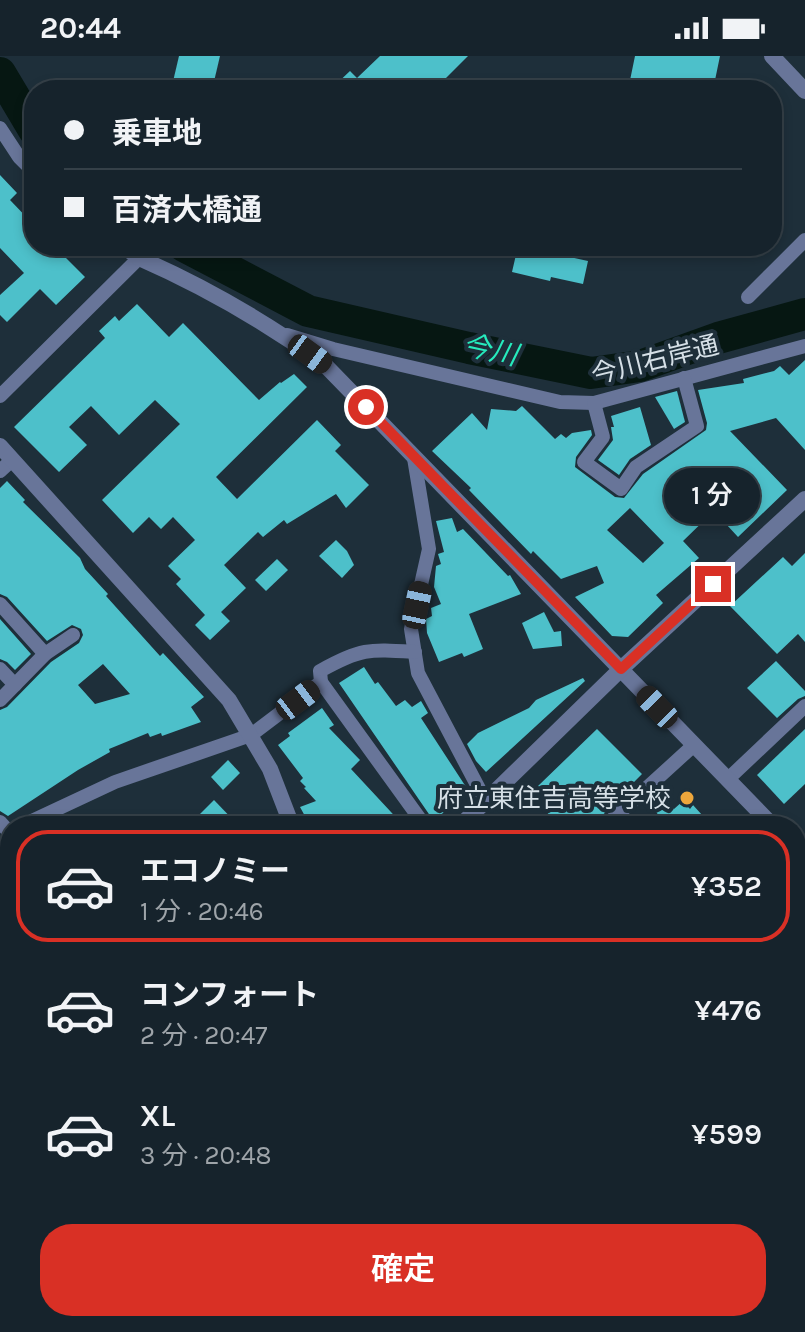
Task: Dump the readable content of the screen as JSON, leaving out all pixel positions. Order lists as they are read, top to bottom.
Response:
{
  "streets": {
    "street": ["今川右岸通"]
  },
  "water": ["今川"],
  "places": ["府立東住吉高等学校"],
  "page": {
    "status": "20:44",
    "banner": ["乗車地", "百済大橋通"],
    "bubble": "1 分",
    "list": [
      {
        "name": "エコノミー",
        "note": "1 分 · 20:46",
        "value": "¥352"
      },
      {
        "name": "コンフォート",
        "note": "2 分 · 20:47",
        "value": "¥476"
      },
      {
        "name": "XL",
        "note": "3 分 · 20:48",
        "value": "¥599"
      }
    ],
    "buttons": "確定"
  }
}
